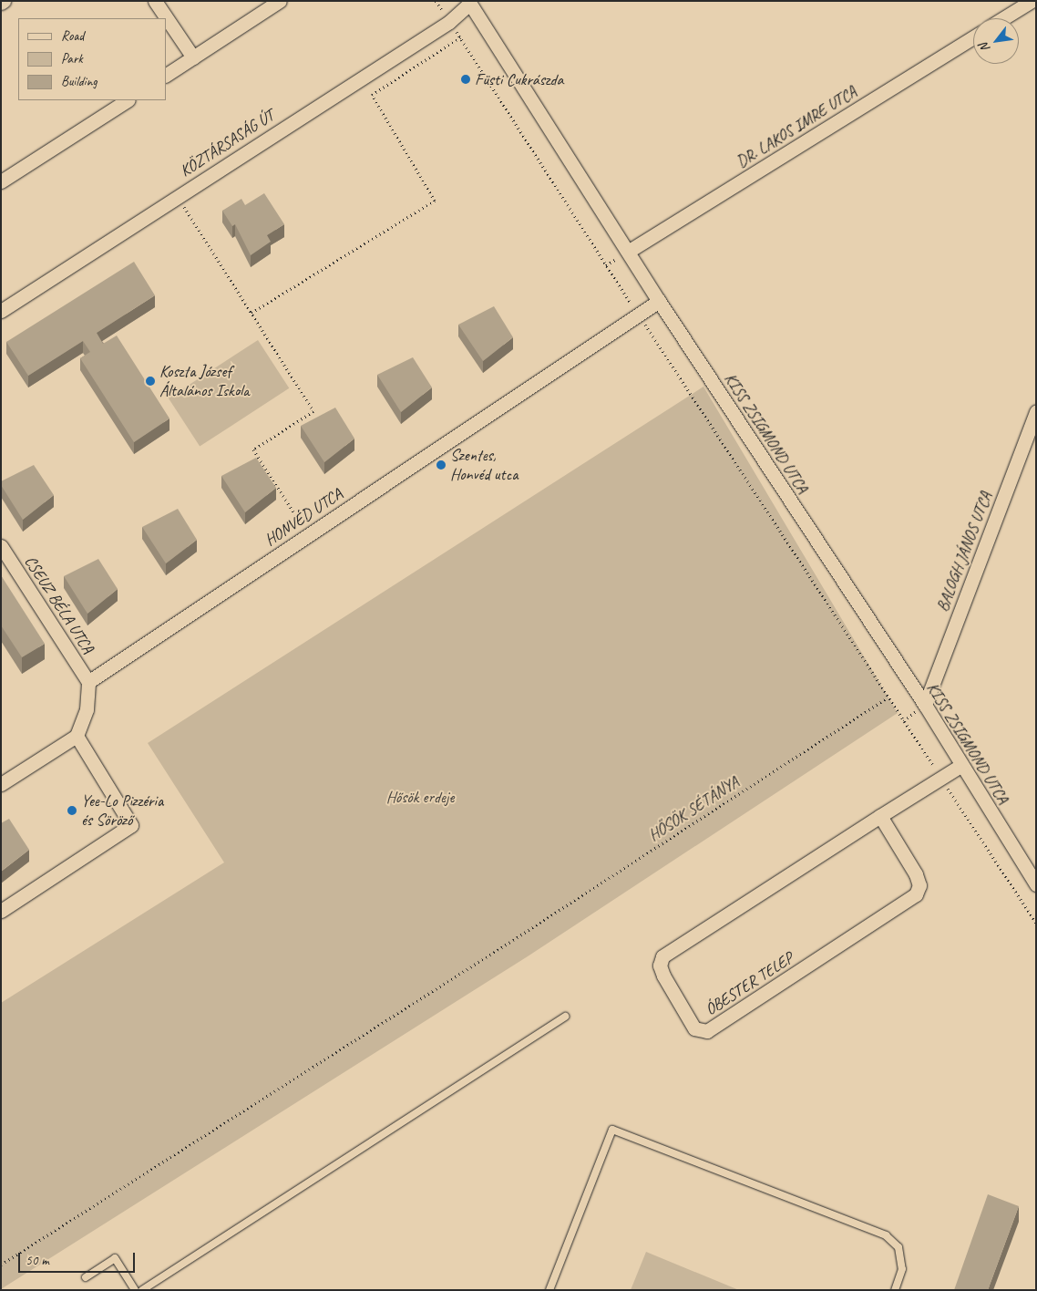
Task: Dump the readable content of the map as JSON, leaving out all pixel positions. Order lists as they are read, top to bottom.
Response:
{
  "streets": {
    "street": [
      "DR. LAKOS IMRE UTCA",
      "KÖZTÁRSASÁG ÚT",
      "KISS ZSIGMOND UTCA",
      "HONVÉD UTCA",
      "BALOGH JÁNOS UTCA",
      "CSEUZ BÉLA UTCA",
      "ÓBESTER TELEP"
    ],
    "path": ["HŐSÖK SÉTÁNYA"]
  },
  "crossings": [
    ["DR. LAKOS IMRE UTCA", "KISS ZSIGMOND UTCA"],
    ["KÖZTÁRSASÁG ÚT", "KISS ZSIGMOND UTCA"],
    ["KISS ZSIGMOND UTCA", "HONVÉD UTCA"],
    ["KISS ZSIGMOND UTCA", "BALOGH JÁNOS UTCA"],
    ["KISS ZSIGMOND UTCA", "ÓBESTER TELEP"],
    ["HONVÉD UTCA", "CSEUZ BÉLA UTCA"]
  ],
  "parks": ["Hősök erdeje"],
  "places": [
    "Füsti Cukrászda",
    "Koszta József Általános Iskola",
    "Szentes, Honvéd utca",
    "Yee-Lo Pizzéria és Söröző"
  ],
  "legend": ["Road", "Park", "Building"],
  "scale_bar": "50 m",
  "north": "bottom left"
}
